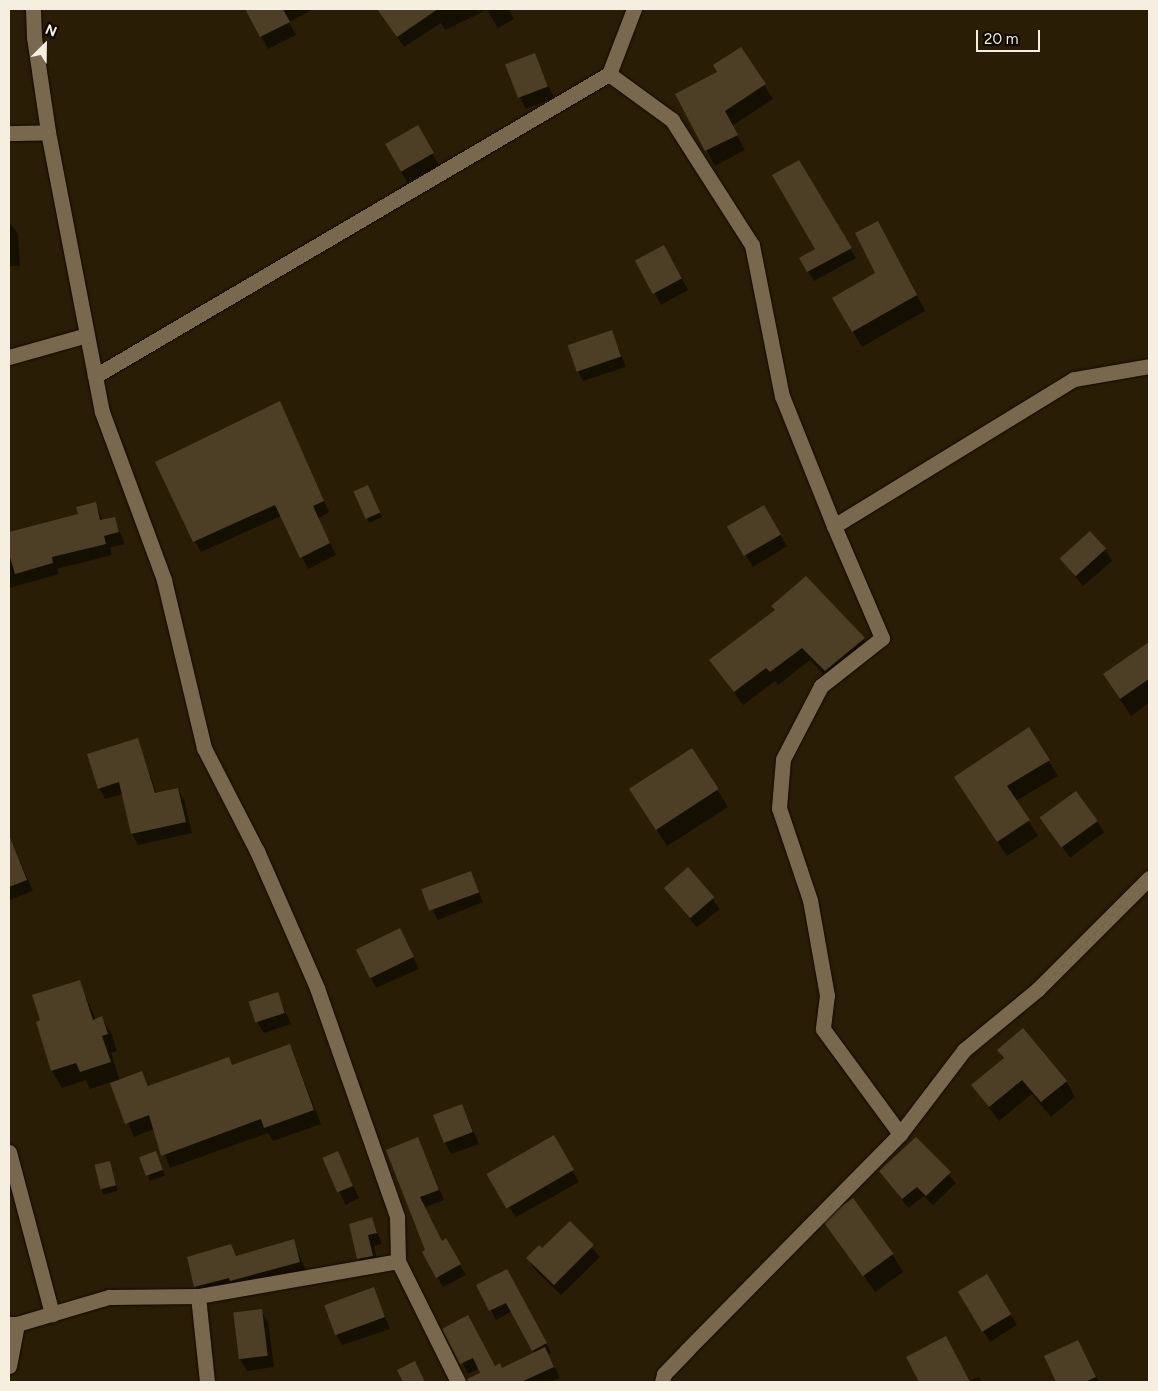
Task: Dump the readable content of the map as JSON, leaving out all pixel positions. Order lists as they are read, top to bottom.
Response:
{
  "scale_bar": "20 m",
  "north": "top right"
}
